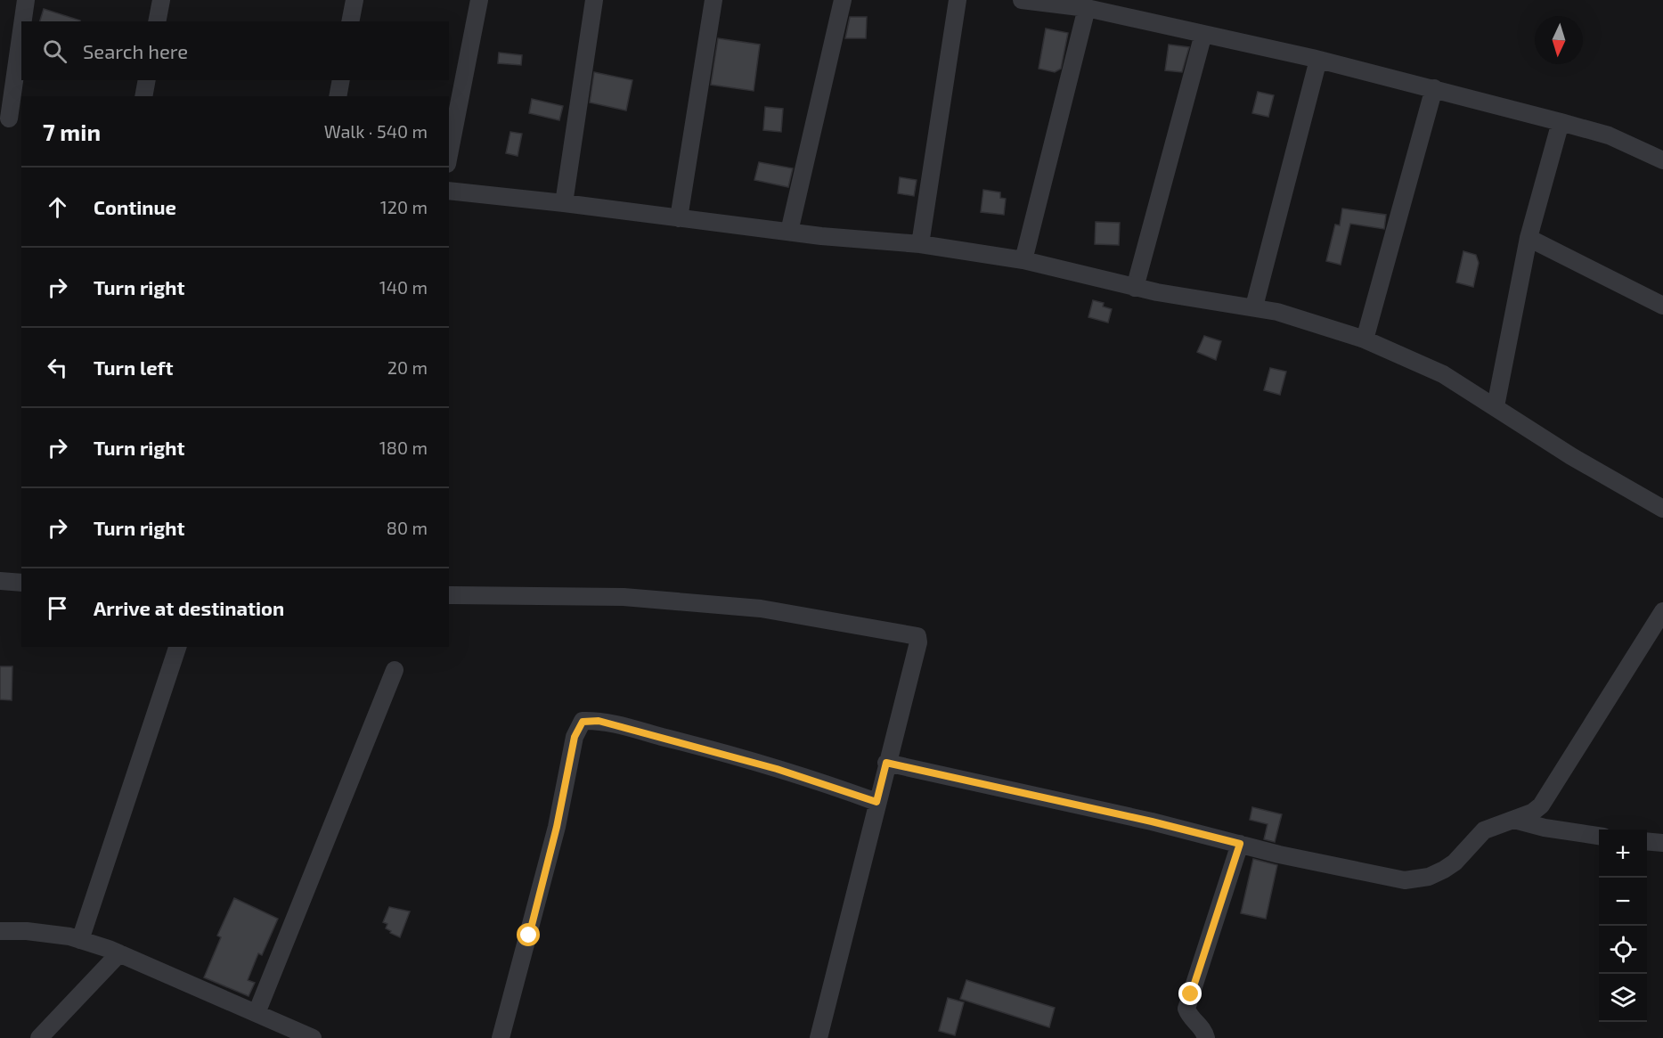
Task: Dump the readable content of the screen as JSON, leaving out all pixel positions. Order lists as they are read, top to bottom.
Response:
{
  "north": "bottom",
  "page": {
    "search": "Search here",
    "heading": ["7 min", "Walk · 540 m"],
    "list": [
      ["Continue", "120 m"],
      ["Turn right", "140 m"],
      ["Turn left", "20 m"],
      ["Turn right", "180 m"],
      ["Turn right", "80 m"],
      "Arrive at destination"
    ],
    "map_buttons": ["+", "−"]
  }
}
